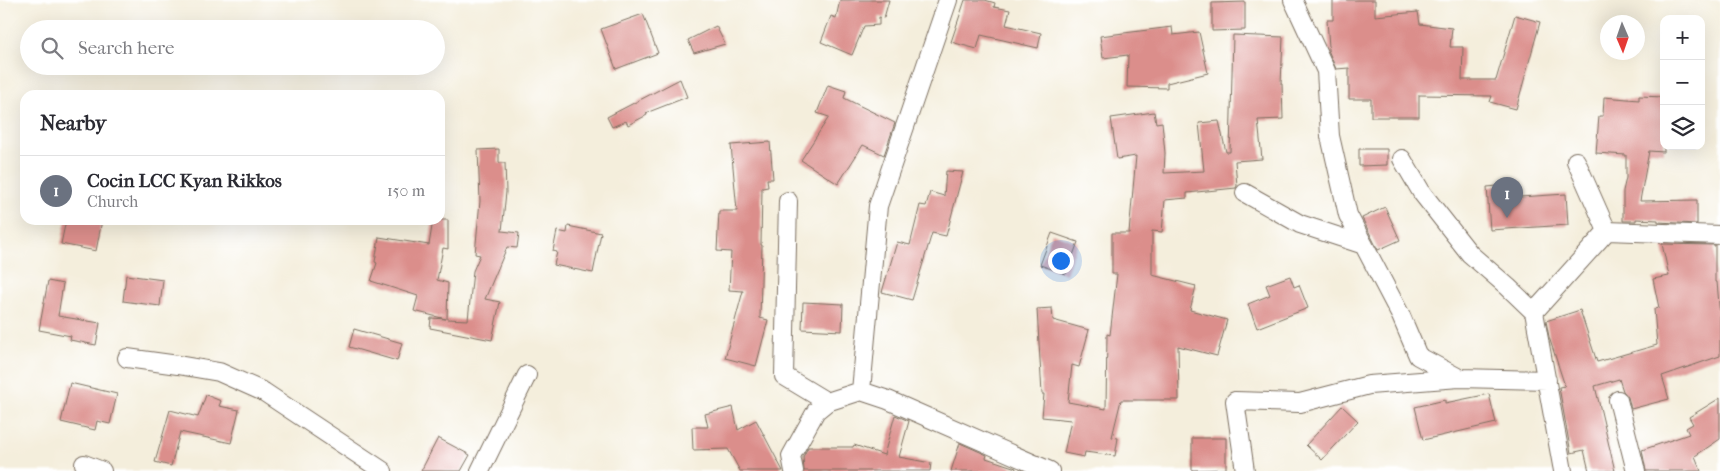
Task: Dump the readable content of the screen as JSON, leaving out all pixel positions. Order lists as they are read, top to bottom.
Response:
{
  "north": "bottom",
  "page": {
    "map_buttons": ["+", "−"],
    "search": "Search here",
    "heading": "Nearby",
    "list": [
      {
        "mark": "1",
        "name": "Cocin LCC Kyan Rikkos",
        "note": "Church",
        "value": "150 m"
      }
    ],
    "pins": "1"
  }
}
